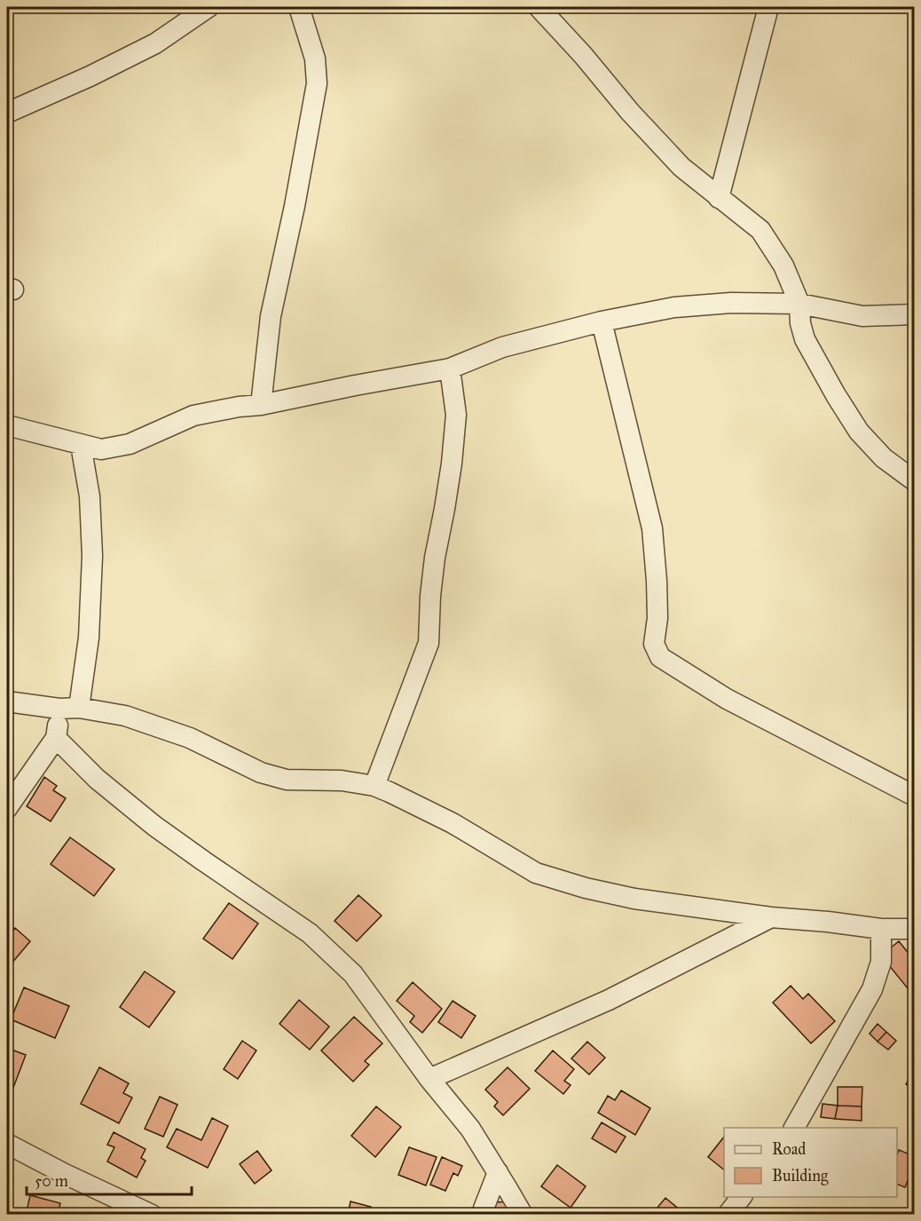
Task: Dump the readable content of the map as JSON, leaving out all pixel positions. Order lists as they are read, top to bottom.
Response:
{
  "legend": ["Road", "Building"],
  "scale_bar": "50 m"
}
